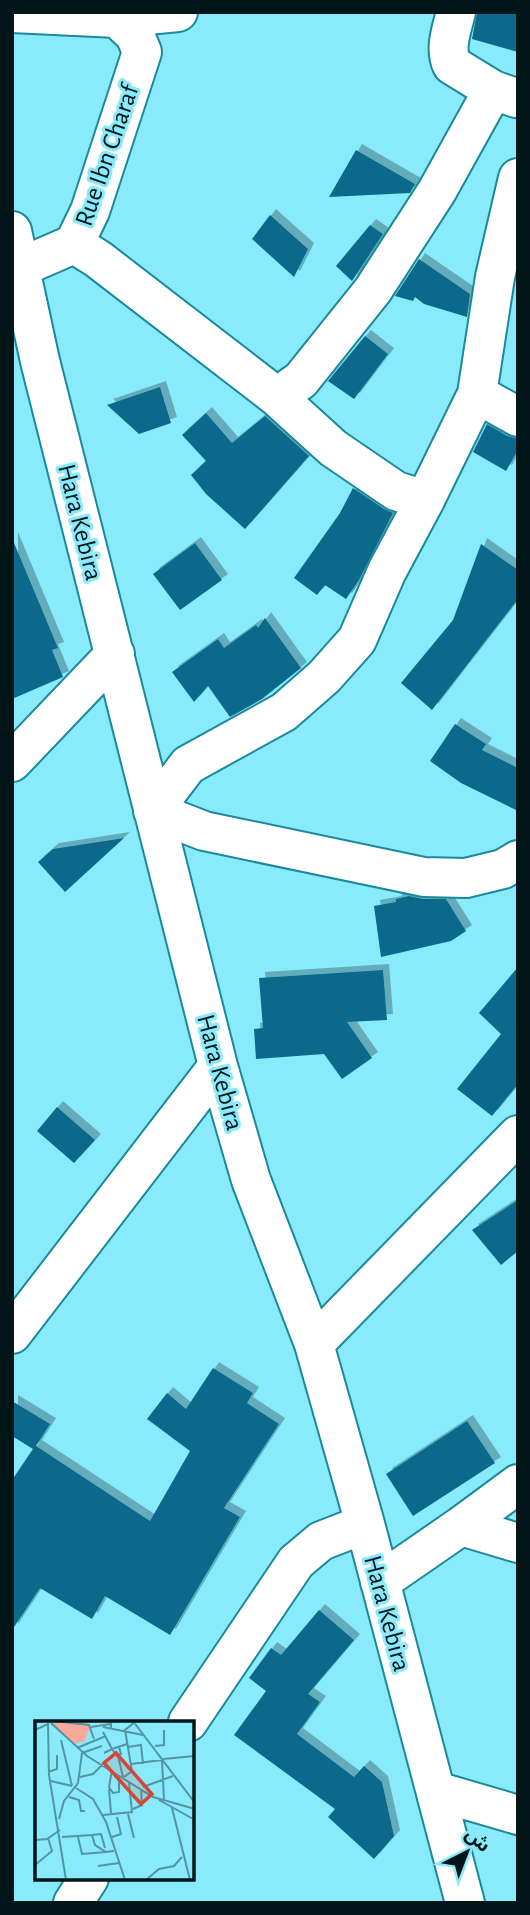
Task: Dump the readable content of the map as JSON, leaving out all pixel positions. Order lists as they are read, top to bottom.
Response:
{
  "streets": {
    "street": ["Rue Ibn Charaf", "Hara Kebira"]
  },
  "crossings": [
    ["Rue Ibn Charaf", "Hara Kebira"]
  ],
  "north": "top right"
}
